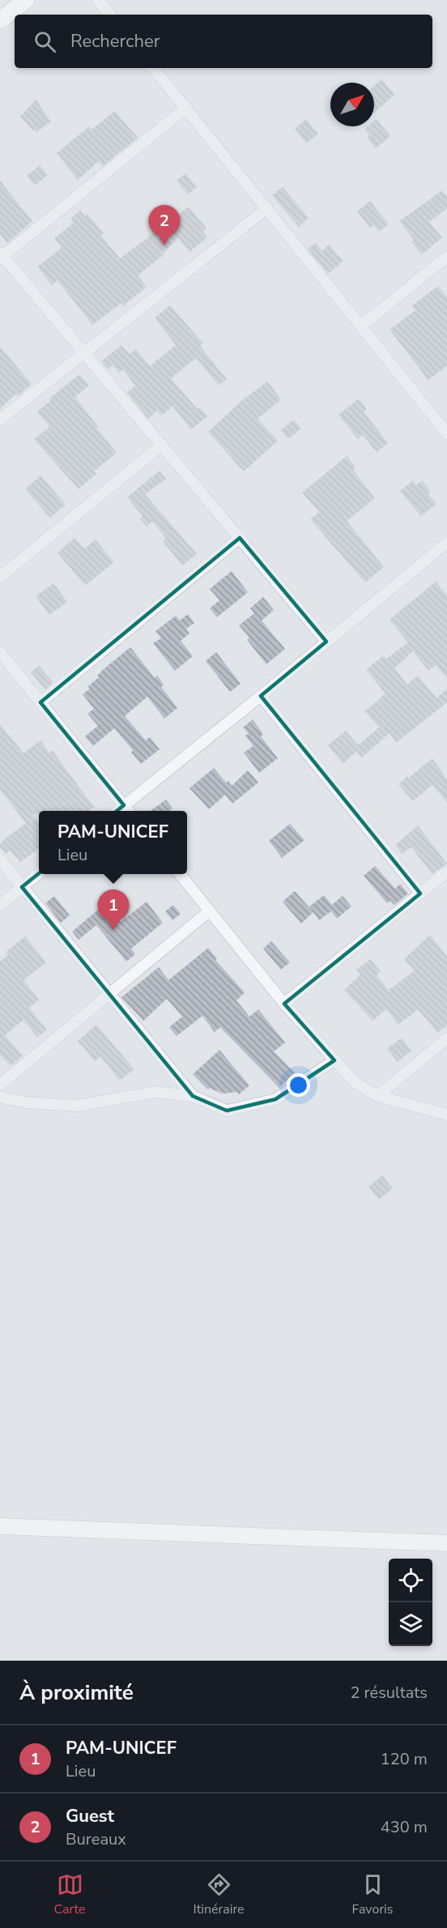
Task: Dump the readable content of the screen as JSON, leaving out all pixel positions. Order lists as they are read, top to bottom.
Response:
{
  "north": "top right",
  "page": {
    "search": "Rechercher",
    "pins": ["2", "1"],
    "popup": ["PAM-UNICEF", "Lieu"],
    "heading": ["À proximité", "2 résultats"],
    "list": [
      {
        "mark": "1",
        "name": "PAM-UNICEF",
        "note": "Lieu",
        "value": "120 m"
      },
      {
        "mark": "2",
        "name": "Guest",
        "note": "Bureaux",
        "value": "430 m"
      }
    ],
    "nav": ["Carte", "Itinéraire", "Favoris"]
  }
}
